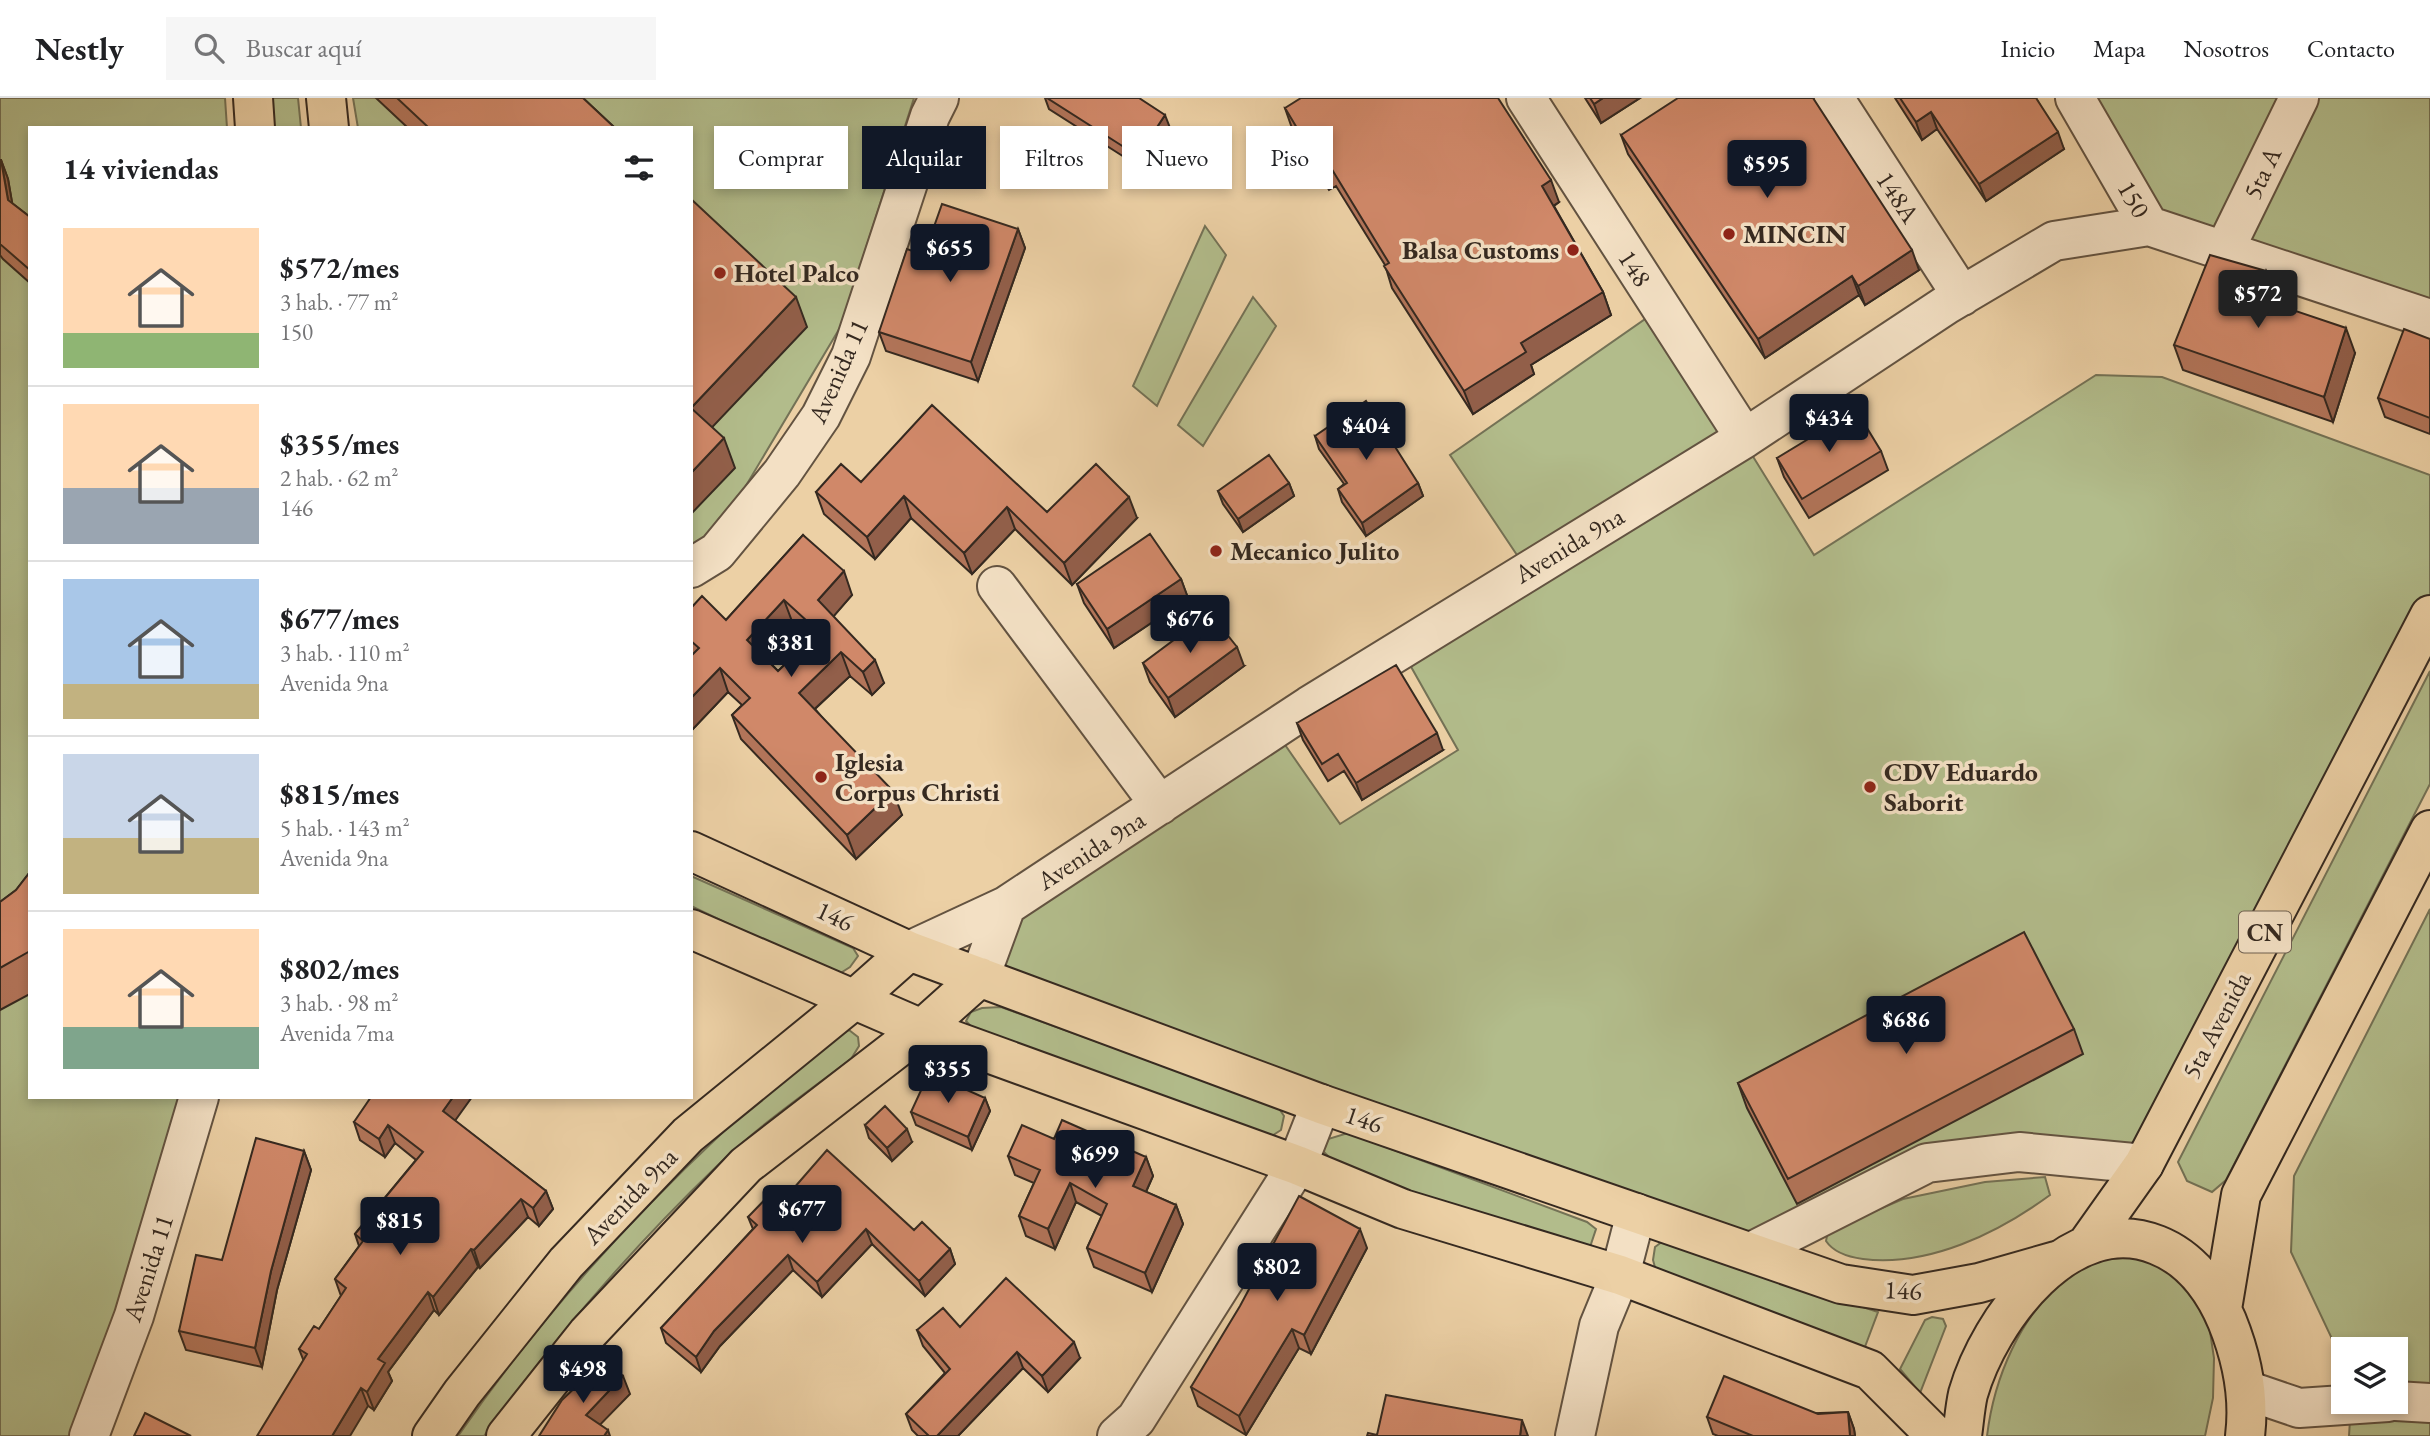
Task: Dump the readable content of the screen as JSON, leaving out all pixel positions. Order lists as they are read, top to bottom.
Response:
{
  "streets": {
    "main road": [
      "Avenida 9na",
      "146",
      "CN",
      "5ta Avenida"
    ],
    "street": [
      "5ta A",
      "148A",
      "150",
      "148",
      "Avenida 11"
    ]
  },
  "crossings": [
    ["5ta A", "150"],
    ["148A", "Avenida 9na"],
    ["150", "Avenida 9na"],
    ["148", "Avenida 9na"],
    ["Avenida 9na", "146"],
    ["146", "CN"],
    ["146", "5ta Avenida"],
    ["CN", "5ta Avenida"]
  ],
  "places": [
    "MINCIN",
    "Balsa Customs",
    "Hotel Palco",
    "Mecanico Julito",
    "Iglesia Corpus Christi",
    "CDV Eduardo Saborit"
  ],
  "page": {
    "header": "Nestly",
    "search": "Buscar aquí",
    "nav": [
      "Inicio",
      "Mapa",
      "Nosotros",
      "Contacto"
    ],
    "chip": [
      "Comprar",
      "Alquilar",
      "Filtros",
      "Nuevo",
      "Piso"
    ],
    "heading": "14 viviendas",
    "price": [
      "$595",
      "$655",
      "$572",
      "$434",
      "$404",
      "$676",
      "$381",
      "$686",
      "$355",
      "$699",
      "$677",
      "$815",
      "$802",
      "$498"
    ],
    "list": [
      {
        "name": "$572/mes",
        "note": "3 hab. · 77 m² · 150"
      },
      {
        "name": "$355/mes",
        "note": "2 hab. · 62 m² · 146"
      },
      {
        "name": "$677/mes",
        "note": "3 hab. · 110 m² · Avenida 9na"
      },
      {
        "name": "$815/mes",
        "note": "5 hab. · 143 m² · Avenida 9na"
      },
      {
        "name": "$802/mes",
        "note": "3 hab. · 98 m² · Avenida 7ma"
      }
    ]
  }
}
